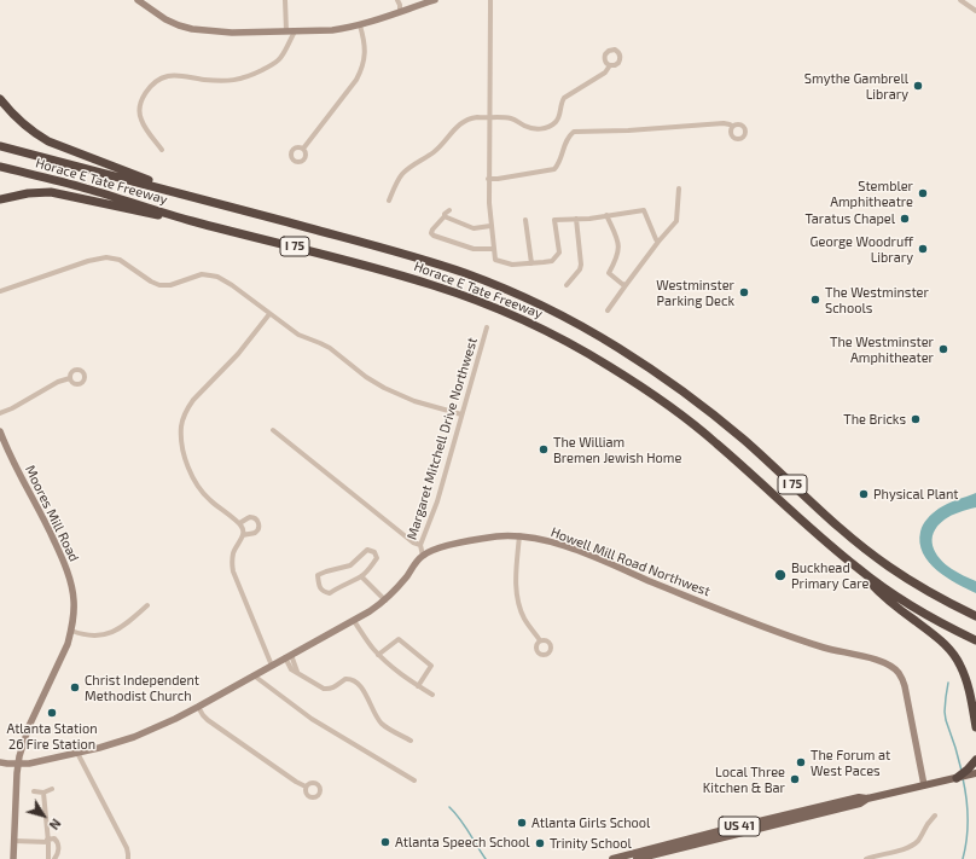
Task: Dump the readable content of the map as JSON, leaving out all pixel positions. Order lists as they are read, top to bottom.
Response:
{
  "streets": {
    "highway": ["Horace E Tate Freeway", "I 75"],
    "main road": ["Moores Mill Road", "Howell Mill Road Northwest", "US 41"],
    "street": ["Margaret Mitchell Drive Northwest"]
  },
  "crossings": [
    ["Margaret Mitchell Drive Northwest", "Howell Mill Road Northwest"],
    ["Moores Mill Road", "Howell Mill Road Northwest"],
    ["Howell Mill Road Northwest", "US 41"]
  ],
  "places": [
    "Smythe Gambrell Library",
    "Stembler Amphitheatre",
    "Taratus Chapel",
    "George Woodruff Library",
    "Westminster Parking Deck",
    "The Westminster Schools",
    "The Westminster Amphitheater",
    "The Bricks",
    "The William Bremen Jewish Home",
    "Physical Plant",
    "Buckhead Primary Care",
    "Christ Independent Methodist Church",
    "Atlanta Station 26 Fire Station",
    "The Forum at West Paces",
    "Local Three Kitchen & Bar",
    "Atlanta Girls School",
    "Atlanta Speech School",
    "Trinity School"
  ],
  "north": "bottom right"
}
